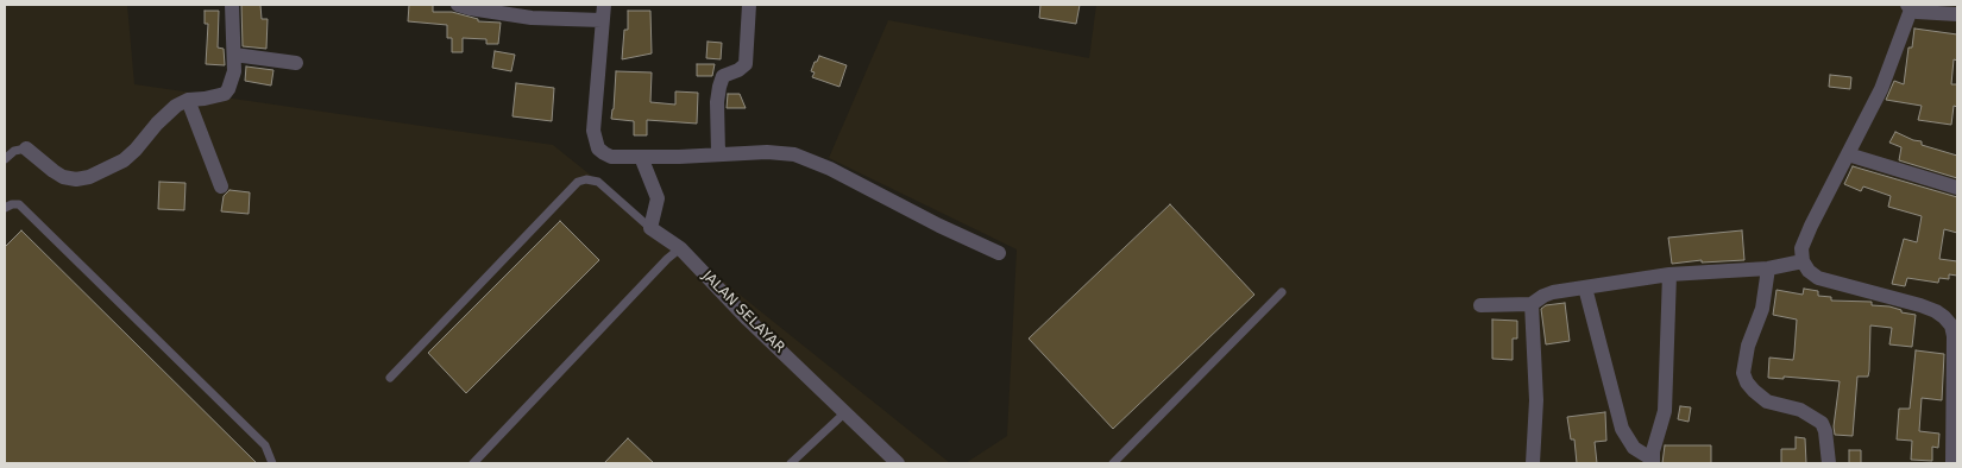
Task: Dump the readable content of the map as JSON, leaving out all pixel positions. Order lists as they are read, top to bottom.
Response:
{
  "streets": {
    "street": ["JALAN SELAYAR"]
  }
}
